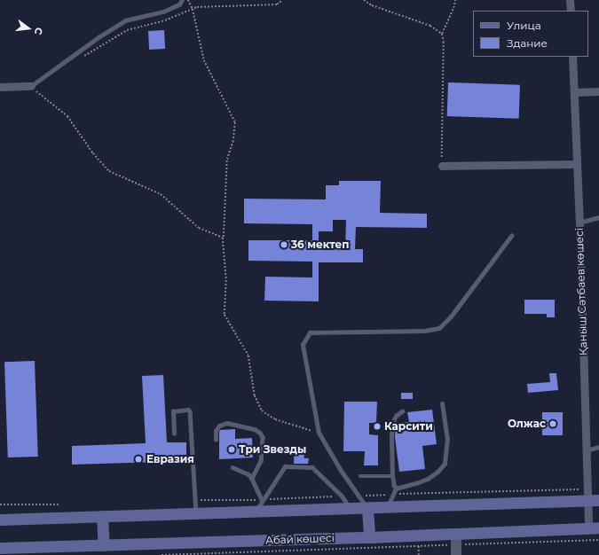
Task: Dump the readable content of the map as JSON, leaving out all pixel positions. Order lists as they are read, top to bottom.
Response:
{
  "streets": {
    "main road": ["Абай көшесі"],
    "street": ["Қаныш Сәтбаев көшесі"]
  },
  "crossings": [
    ["Қаныш Сәтбаев көшесі", "Абай көшесі"]
  ],
  "places": [
    "36 мектеп",
    "Олжас",
    "Карсити",
    "Три Звезды",
    "Евразия"
  ],
  "legend": ["Улица", "Здание"],
  "north": "right"
}
